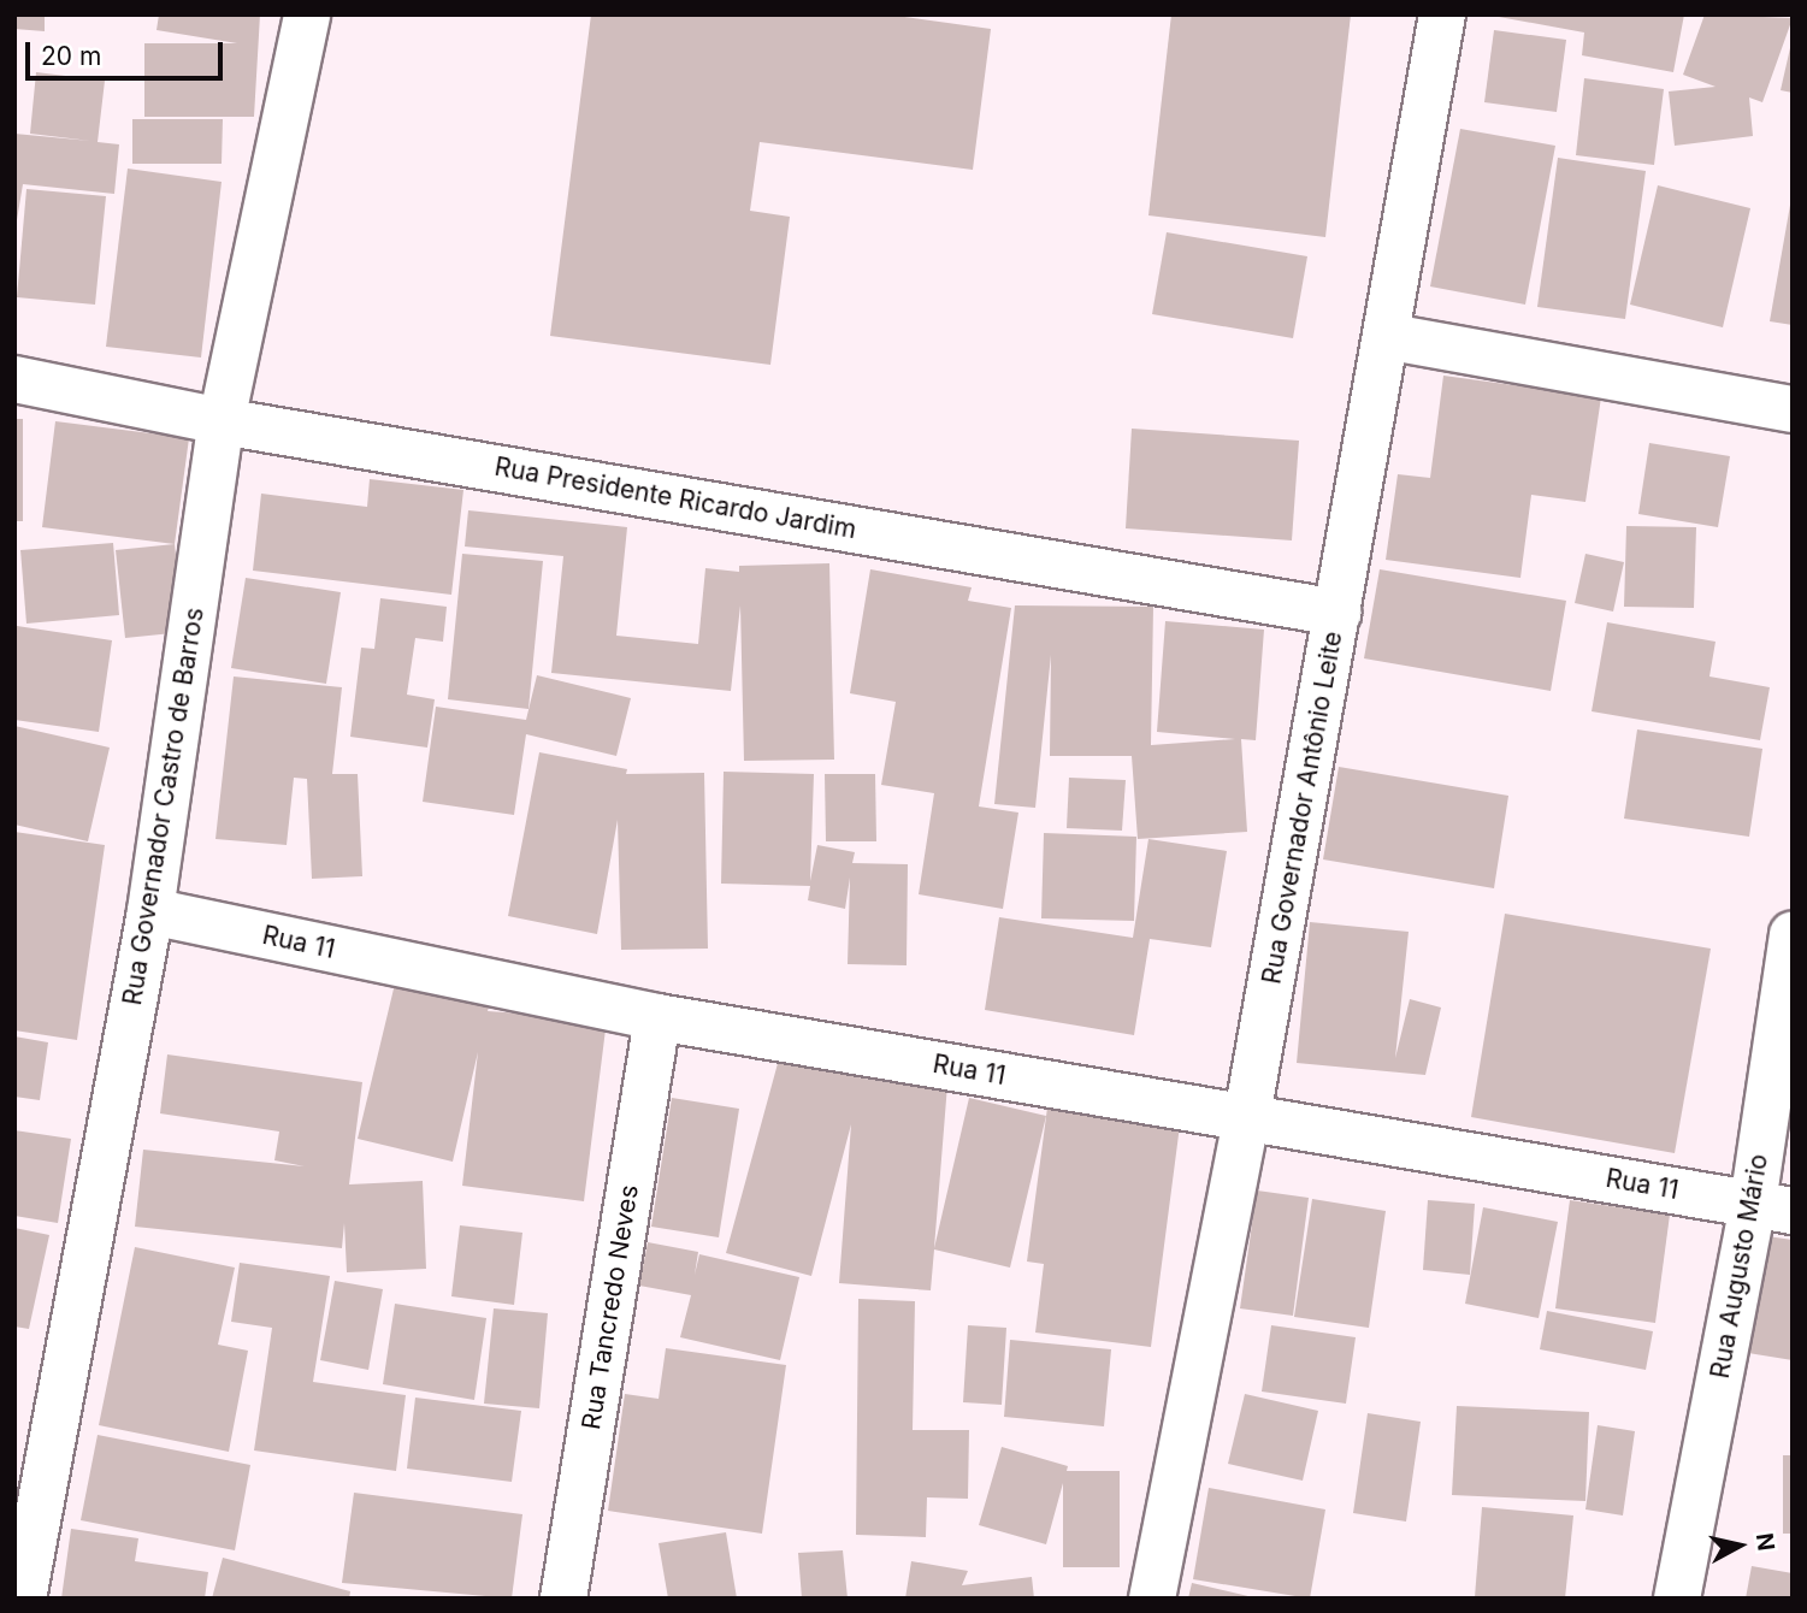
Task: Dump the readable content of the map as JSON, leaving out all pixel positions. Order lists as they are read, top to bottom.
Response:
{
  "streets": {
    "street": [
      "Rua Presidente Ricardo Jardim",
      "Rua Governador Castro de Barros",
      "Rua Governador Antônio Leite",
      "Rua 11",
      "Rua Augusto Mário",
      "Rua Tancredo Neves"
    ]
  },
  "crossings": [
    ["Rua Presidente Ricardo Jardim", "Rua Governador Castro de Barros"],
    ["Rua Presidente Ricardo Jardim", "Rua Governador Antônio Leite"],
    ["Rua Governador Castro de Barros", "Rua 11"],
    ["Rua Governador Antônio Leite", "Rua 11"],
    ["Rua 11", "Rua Augusto Mário"],
    ["Rua 11", "Rua Tancredo Neves"]
  ],
  "scale_bar": "20 m",
  "north": "right"
}
